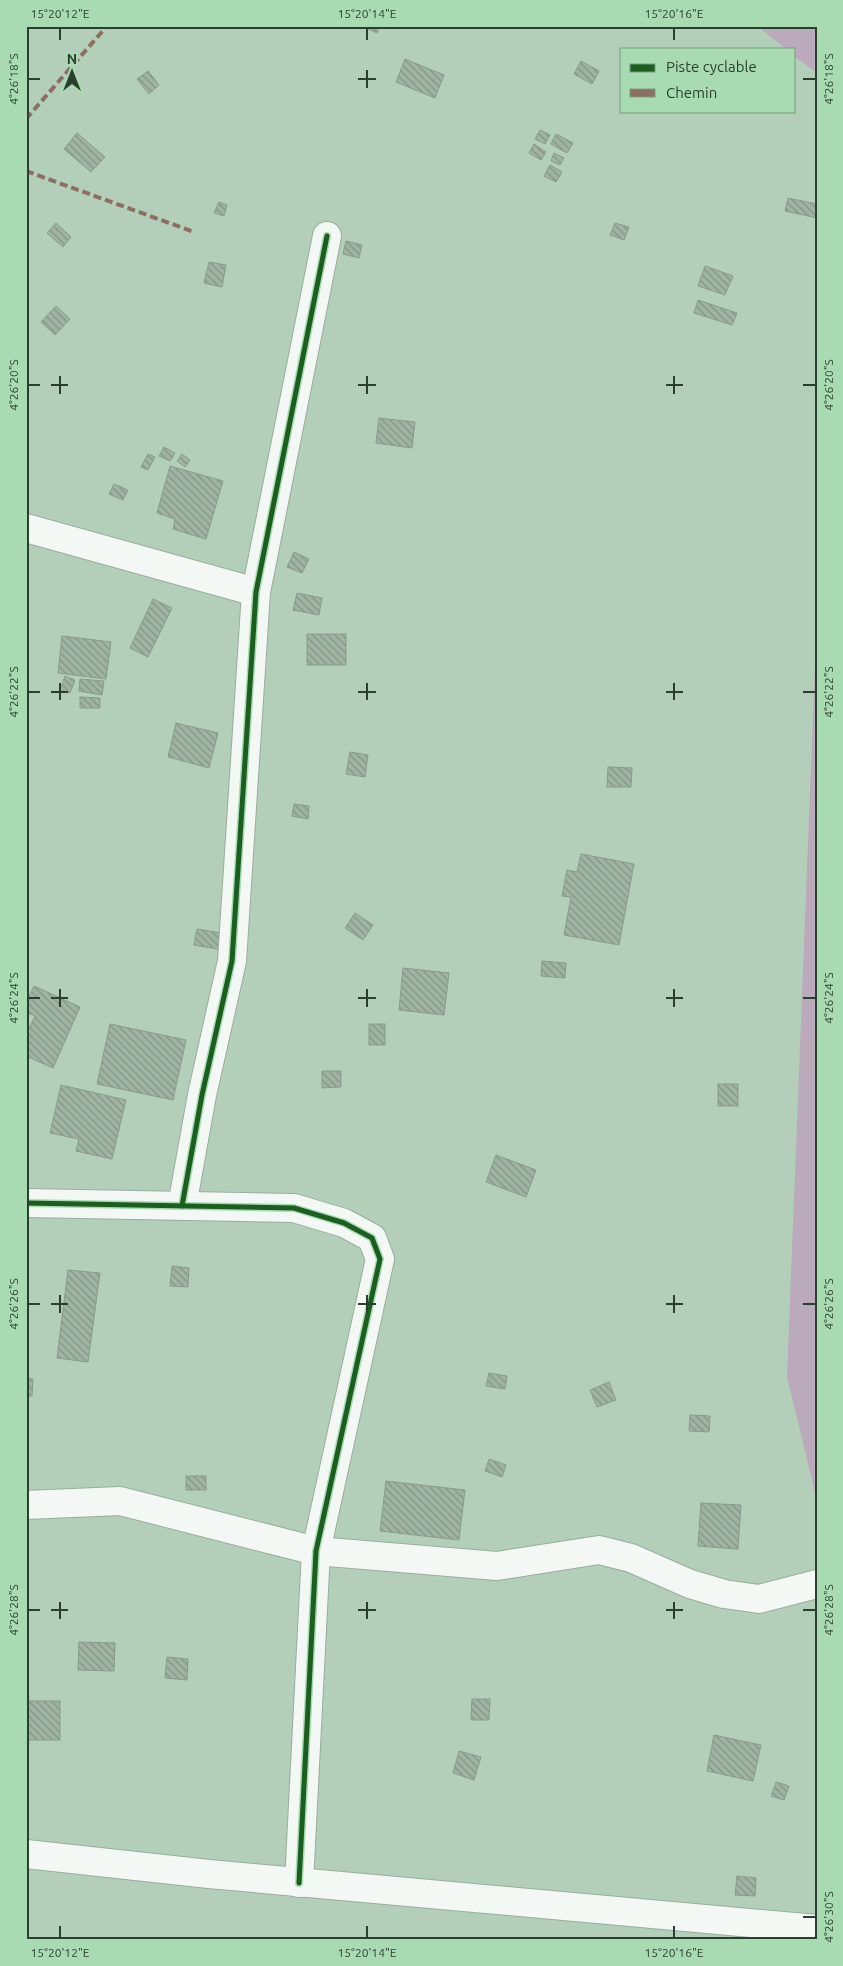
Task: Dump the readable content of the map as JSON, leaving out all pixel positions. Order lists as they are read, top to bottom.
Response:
{
  "legend": ["Piste cyclable", "Chemin"],
  "north": "top",
  "coordinates": [
    "15°20'12\"E",
    "15°20'14\"E",
    "15°20'16\"E",
    "4°26'18\"S",
    "4°26'20\"S",
    "4°26'22\"S",
    "4°26'24\"S",
    "4°26'26\"S",
    "4°26'28\"S",
    "4°26'30\"S"
  ]
}
